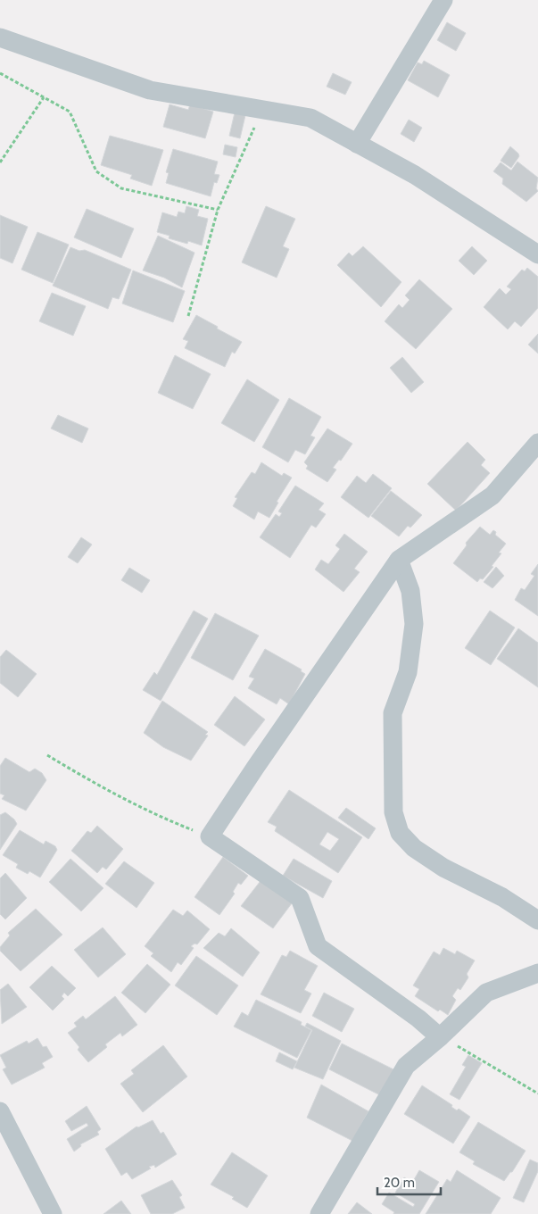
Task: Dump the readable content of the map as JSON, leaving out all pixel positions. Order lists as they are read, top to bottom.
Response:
{
  "scale_bar": "20 m"
}
